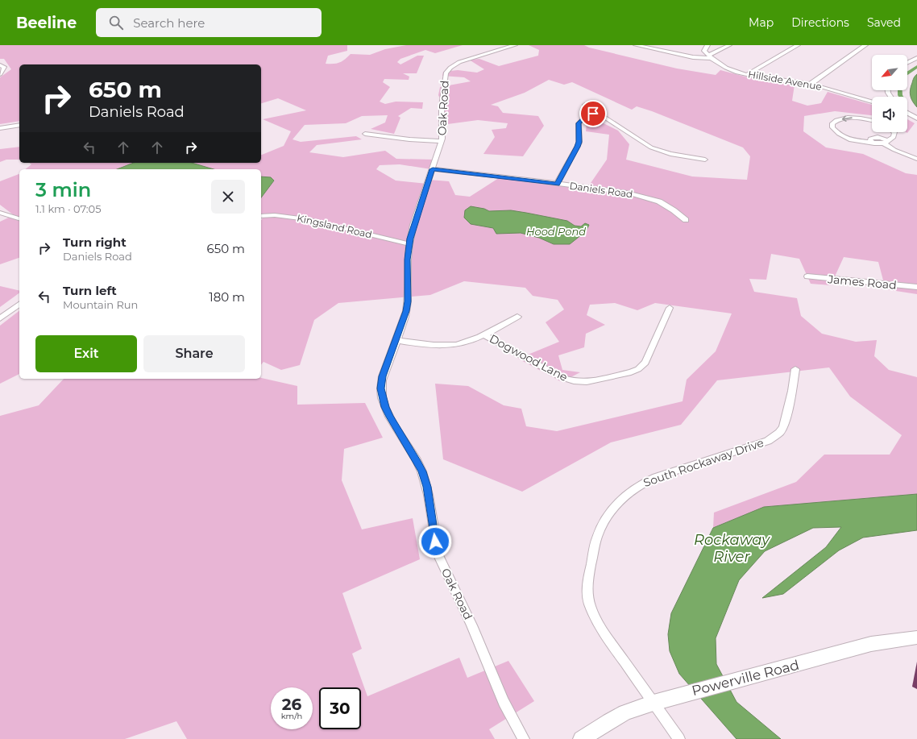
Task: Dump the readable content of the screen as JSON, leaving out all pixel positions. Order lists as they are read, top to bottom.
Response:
{
  "streets": {
    "main road": ["Powerville Road"],
    "street": [
      "Hillside Avenue",
      "Oak Road",
      "Daniels Road",
      "Kingsland Road",
      "James Road",
      "Dogwood Lane",
      "South Rockaway Drive"
    ]
  },
  "crossings": [
    ["Oak Road", "Daniels Road"],
    ["Oak Road", "Kingsland Road"],
    ["South Rockaway Drive", "Powerville Road"]
  ],
  "water": ["Hood Pond", "Rockaway River"],
  "north": "bottom left",
  "page": {
    "header": "Beeline",
    "search": "Search here",
    "nav": ["Map", "Directions", "Saved"],
    "turn": ["650 m", "Daniels Road"],
    "heading": ["3 min", "1.1 km · 07:05"],
    "list": [
      {
        "name": "Turn right",
        "note": "Daniels Road",
        "value": "650 m"
      },
      {
        "name": "Turn left",
        "note": "Mountain Run",
        "value": "180 m"
      }
    ],
    "buttons": ["Exit", "Share"],
    "speed": "26 km/h",
    "limit": "30"
  }
}
